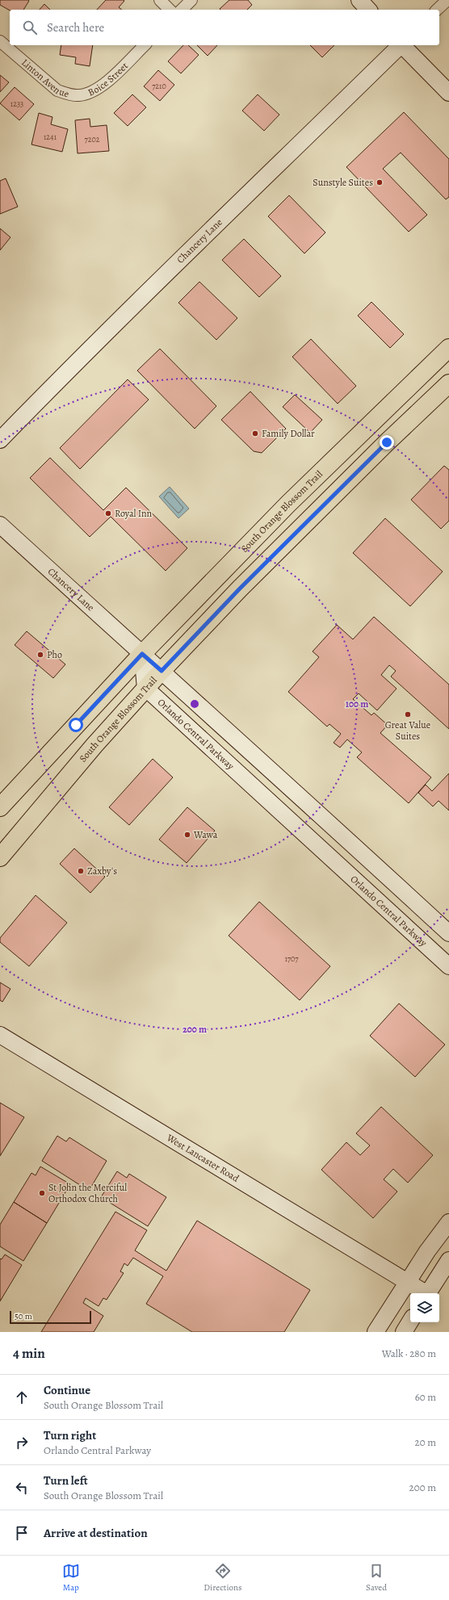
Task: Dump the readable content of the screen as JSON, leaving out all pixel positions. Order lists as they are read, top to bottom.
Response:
{
  "streets": {
    "main road": ["South Orange Blossom Trail"],
    "street": [
      "Linton Avenue",
      "Boice Street",
      "Chancery Lane",
      "Orlando Central Parkway",
      "West Lancaster Road"
    ]
  },
  "crossings": [
    ["Linton Avenue", "Boice Street"],
    ["Chancery Lane", "South Orange Blossom Trail"],
    ["South Orange Blossom Trail", "Orlando Central Parkway"]
  ],
  "places": [
    "Sunstyle Suites",
    "Family Dollar",
    "Royal Inn",
    "Pho",
    "Great Value Suites",
    "Wawa",
    "Zaxby's",
    "St John the Merciful Orthodox Church"
  ],
  "house_numbers": [
    "7210",
    "1233",
    "1241",
    "7202",
    "1707"
  ],
  "scale_bar": "50 m",
  "page": {
    "search": "Search here",
    "scale": "50 m",
    "heading": ["4 min", "Walk · 280 m"],
    "list": [
      ["Continue", "South Orange Blossom Trail", "60 m"],
      ["Turn right", "Orlando Central Parkway", "20 m"],
      ["Turn left", "South Orange Blossom Trail", "200 m"],
      "Arrive at destination"
    ],
    "nav": ["Map", "Directions", "Saved"]
  },
  "rings": ["100 m", "200 m"]
}
